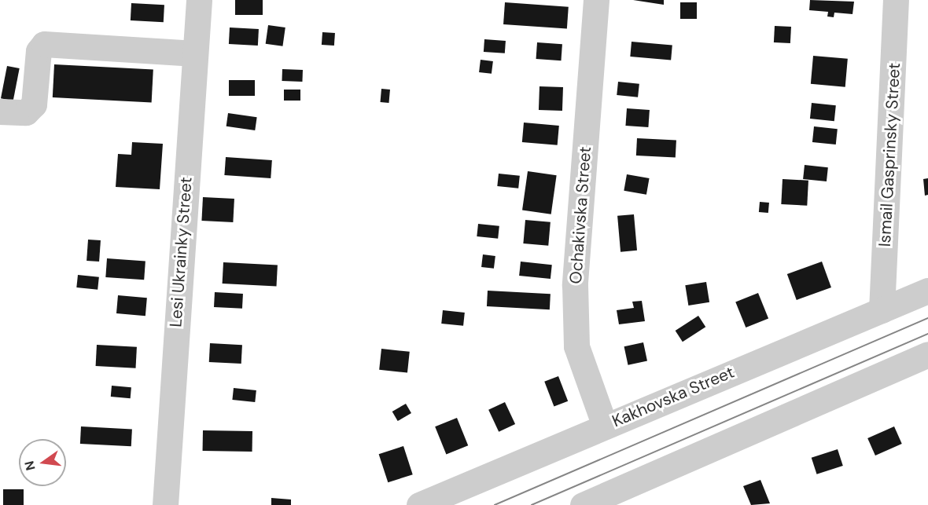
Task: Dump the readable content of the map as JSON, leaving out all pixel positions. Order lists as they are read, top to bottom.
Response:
{
  "streets": {
    "street": [
      "Ismail Gasprinsky Street",
      "Ochakivska Street",
      "Lesi Ukrainky Street",
      "Kakhovska Street"
    ]
  },
  "crossings": [
    ["Ismail Gasprinsky Street", "Kakhovska Street"],
    ["Ochakivska Street", "Kakhovska Street"]
  ],
  "north": "left"
}
